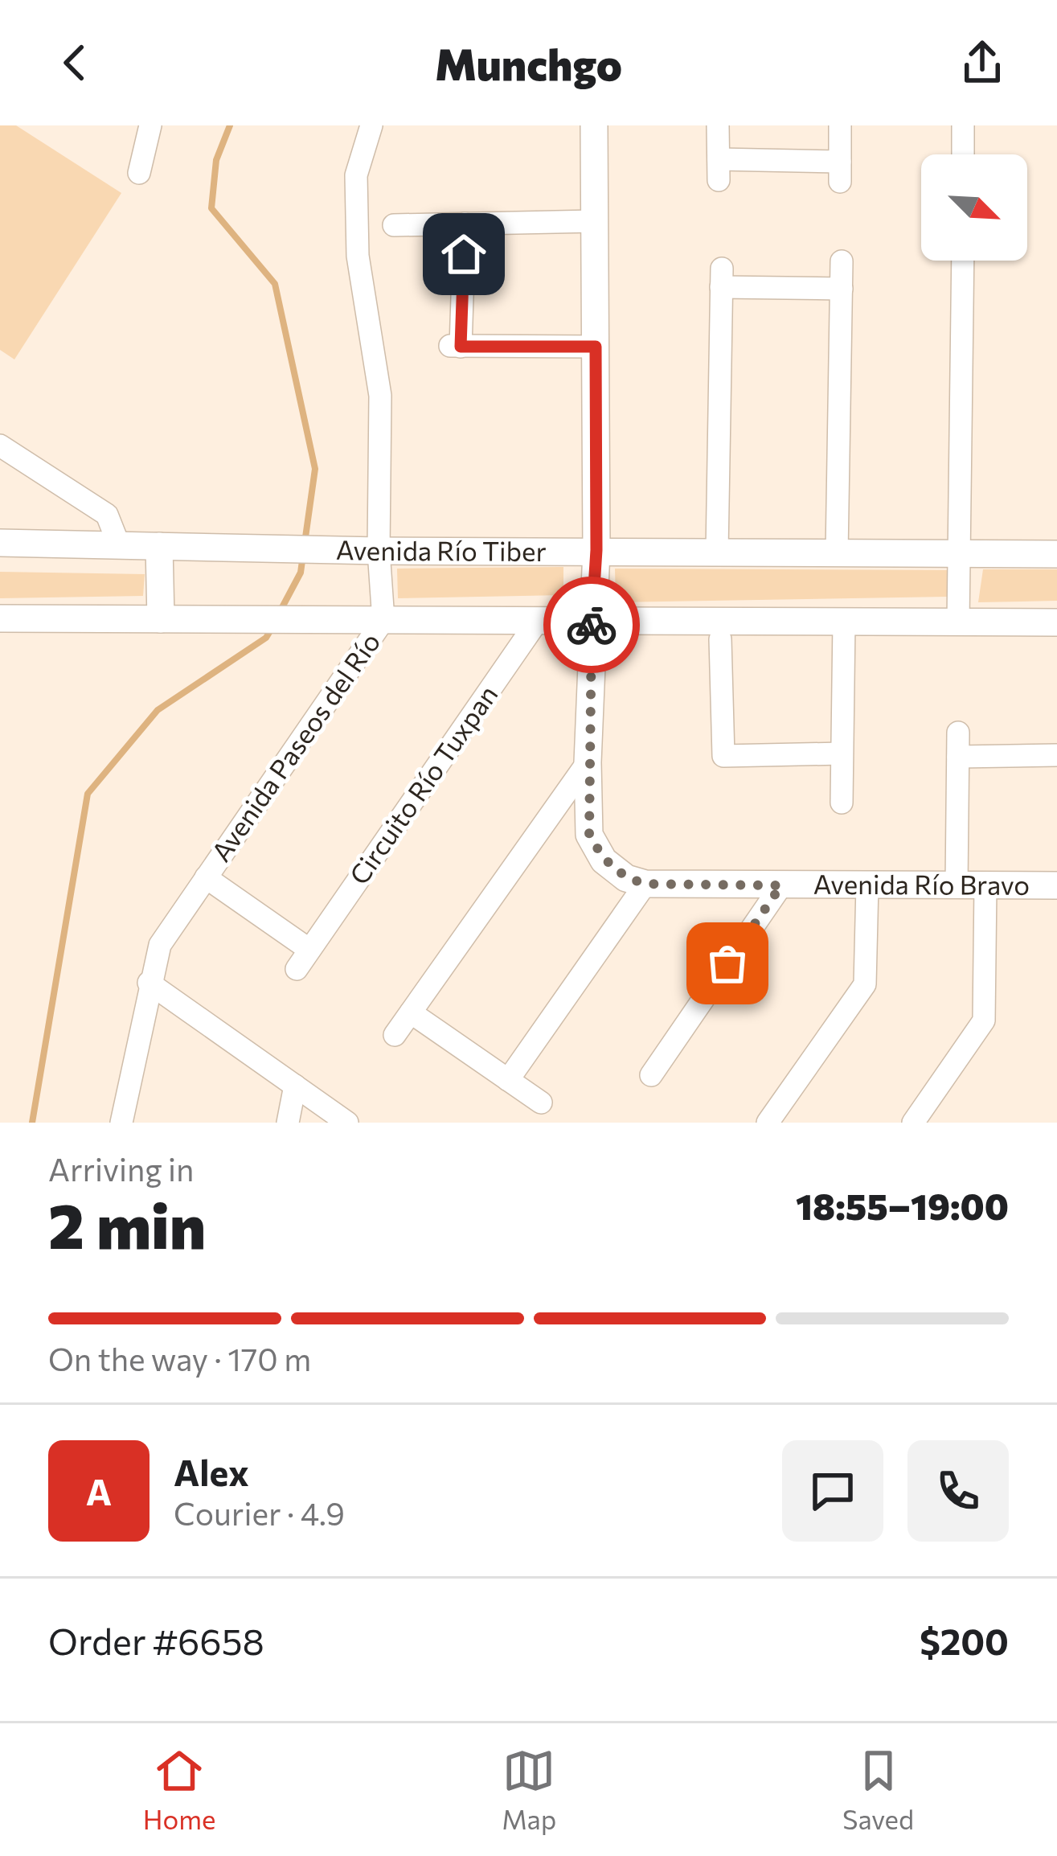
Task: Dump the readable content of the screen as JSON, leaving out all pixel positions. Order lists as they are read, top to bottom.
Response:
{
  "streets": {
    "street": [
      "Avenida Río Tiber",
      "Avenida Paseos del Río",
      "Circuito Río Tuxpan",
      "Avenida Río Bravo"
    ]
  },
  "crossings": [
    ["Avenida Río Tiber", "Avenida Paseos del Río"],
    ["Avenida Río Tiber", "Avenida Río Bravo"],
    ["Avenida Paseos del Río", "Circuito Río Tuxpan"]
  ],
  "north": "bottom right",
  "page": {
    "header": "Munchgo",
    "heading": ["2 min", "Arriving in", "18:55–19:00"],
    "panel": [
      "Alex",
      "Courier · 4.9",
      "Order #6658",
      "$200"
    ],
    "bar": "On the way · 170 m",
    "round": "A",
    "tabs": ["Home", "Map", "Saved"]
  }
}
